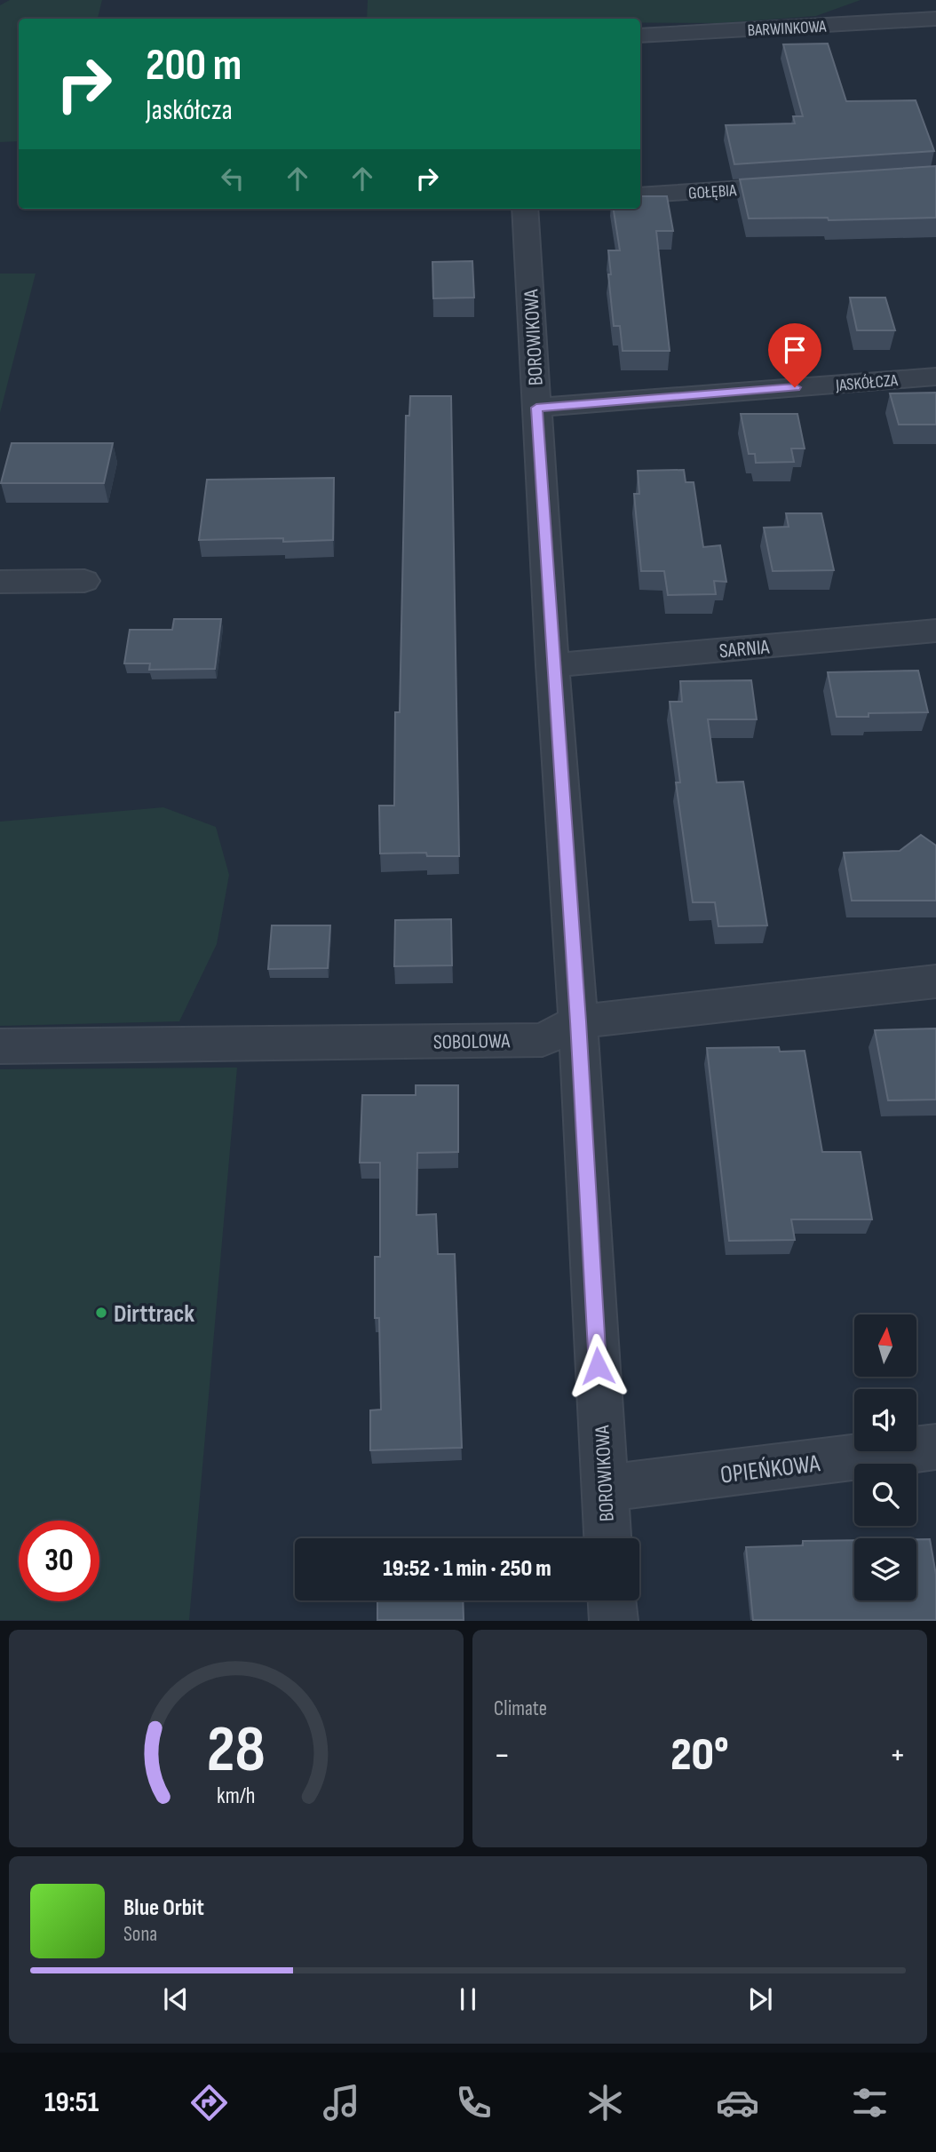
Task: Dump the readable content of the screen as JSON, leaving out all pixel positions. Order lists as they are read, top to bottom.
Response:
{
  "streets": {
    "street": [
      "BARWINKOWA",
      "GOŁĘBIA",
      "BOROWIKOWA",
      "JASKÓŁCZA",
      "SARNIA",
      "SOBOLOWA",
      "OPIEŃKOWA"
    ]
  },
  "crossings": [
    ["BOROWIKOWA", "JASKÓŁCZA"],
    ["BOROWIKOWA", "SARNIA"],
    ["BOROWIKOWA", "SOBOLOWA"],
    ["BOROWIKOWA", "OPIEŃKOWA"]
  ],
  "places": ["Dirttrack"],
  "north": "top",
  "page": {
    "turn": ["200 m", "Jaskółcza"],
    "limit": "30",
    "trip": "19:52 · 1 min · 250 m",
    "tile": "Climate",
    "heat": ["−", "20°", "+"],
    "song": ["Blue Orbit", "Sona"],
    "tabs": "19:51",
    "gauge": ["28", "km/h"]
  }
}
